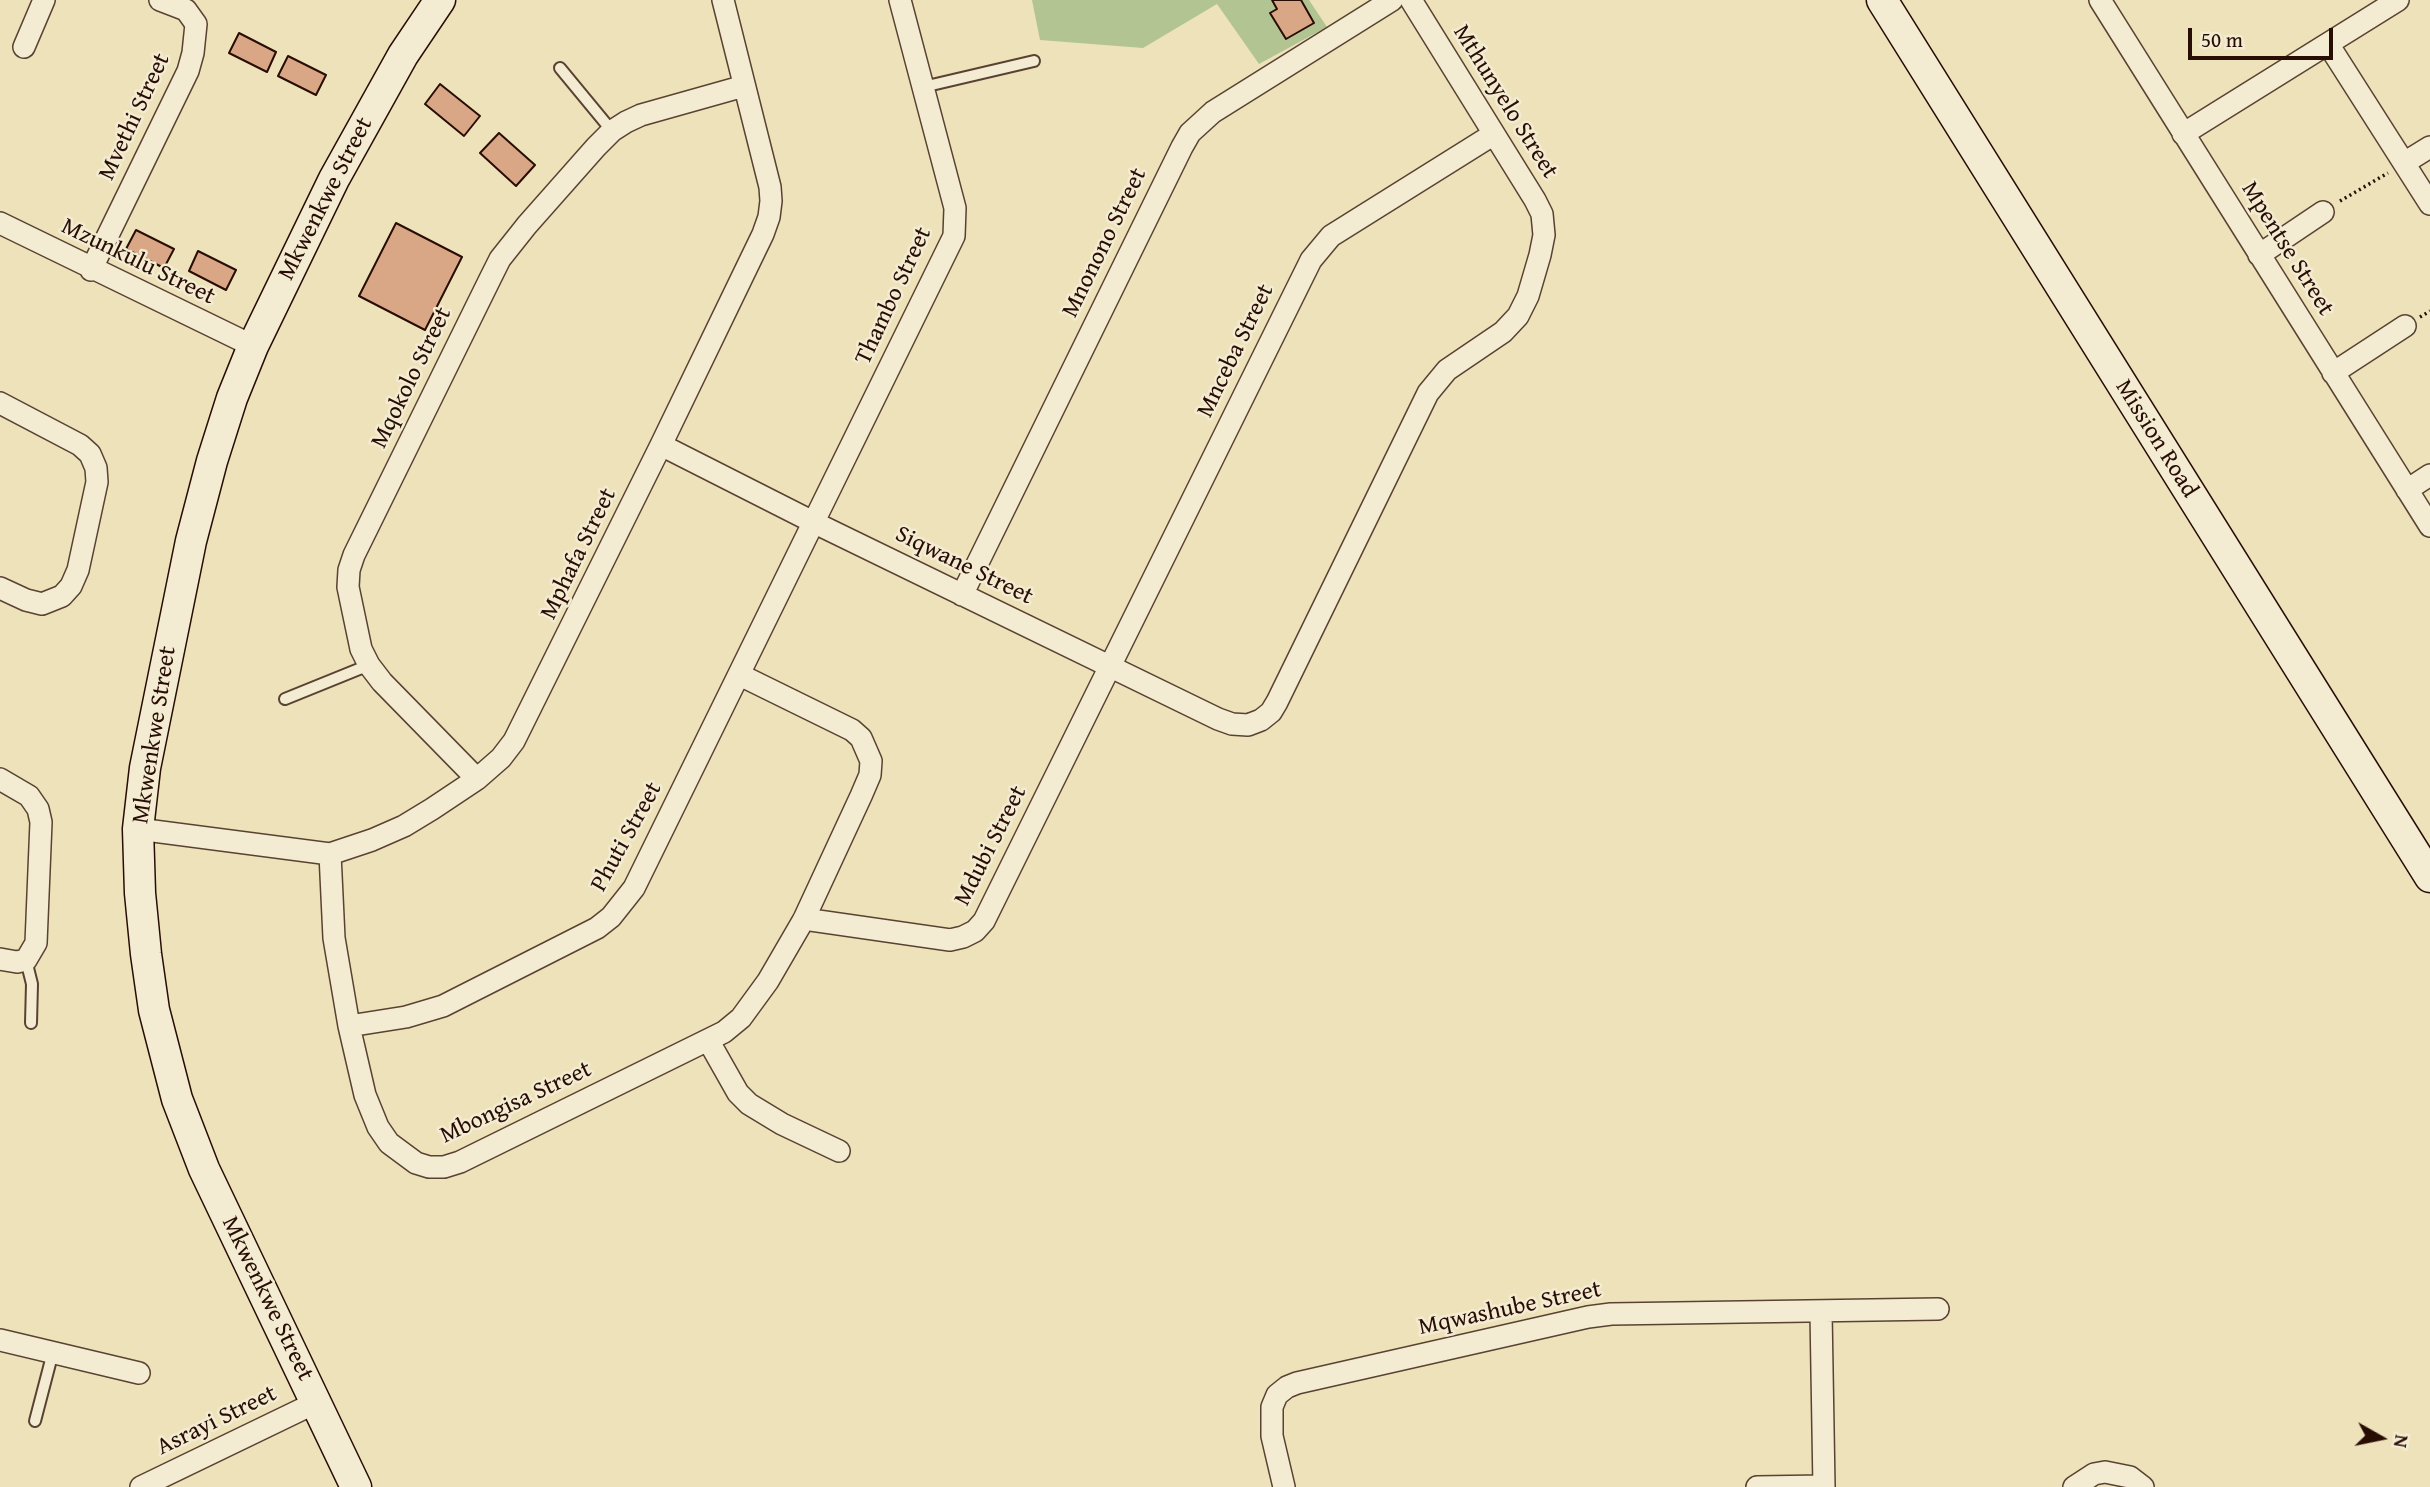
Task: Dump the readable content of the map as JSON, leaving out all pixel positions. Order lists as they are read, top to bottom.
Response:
{
  "streets": {
    "street": [
      "Mthunyelo Street",
      "Mvethi Street",
      "Mkwenkwe Street",
      "Mnonono Street",
      "Mpentse Street",
      "Mzunkulu Street",
      "Thambo Street",
      "Mnceba Street",
      "Mqokolo Street",
      "Mission Road",
      "Mphafa Street",
      "Siqwane Street",
      "Phuti Street",
      "Mdubi Street",
      "Mbongisa Street",
      "Mqwashube Street",
      "Asrayi Street"
    ]
  },
  "crossings": [
    ["Mthunyelo Street", "Mnceba Street"],
    ["Mthunyelo Street", "Siqwane Street"],
    ["Mvethi Street", "Mzunkulu Street"],
    ["Mkwenkwe Street", "Mzunkulu Street"],
    ["Mkwenkwe Street", "Mphafa Street"],
    ["Mkwenkwe Street", "Asrayi Street"],
    ["Mnonono Street", "Siqwane Street"],
    ["Thambo Street", "Siqwane Street"],
    ["Thambo Street", "Phuti Street"],
    ["Mnceba Street", "Siqwane Street"],
    ["Mnceba Street", "Mdubi Street"],
    ["Mqokolo Street", "Mphafa Street"],
    ["Mphafa Street", "Siqwane Street"],
    ["Mphafa Street", "Mbongisa Street"],
    ["Siqwane Street", "Phuti Street"],
    ["Siqwane Street", "Mdubi Street"],
    ["Phuti Street", "Mbongisa Street"],
    ["Mdubi Street", "Mbongisa Street"]
  ],
  "scale_bar": "50 m",
  "north": "right"
}
